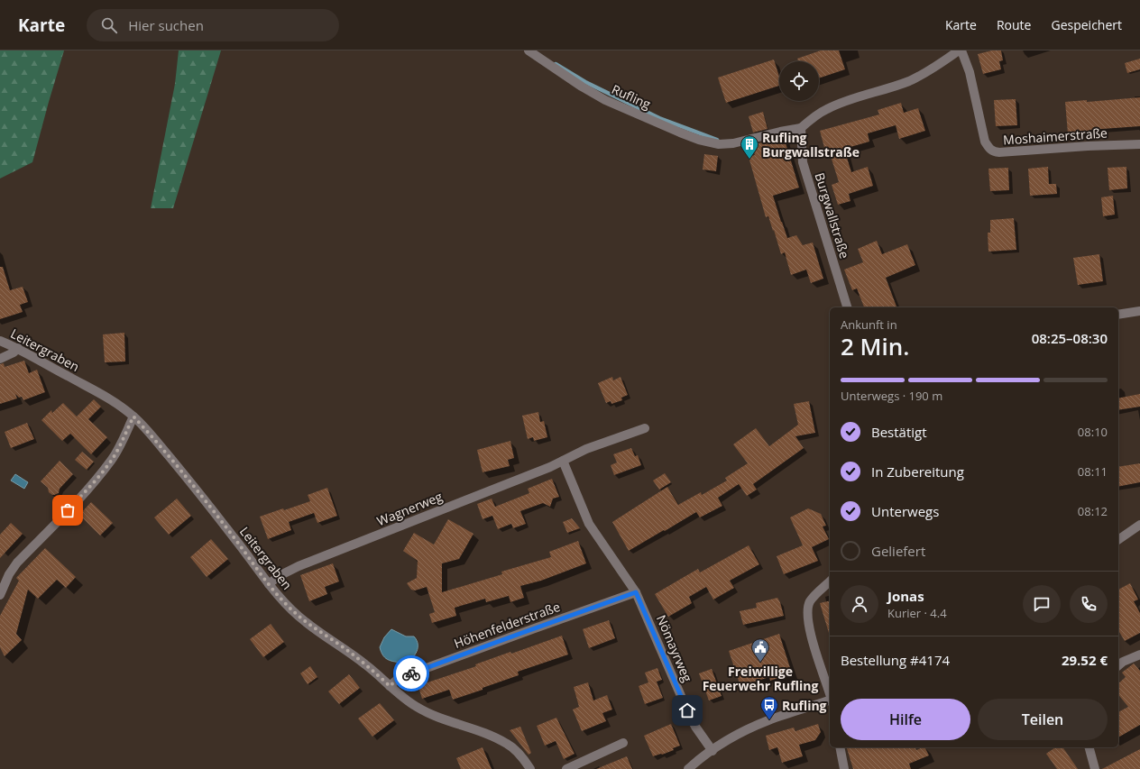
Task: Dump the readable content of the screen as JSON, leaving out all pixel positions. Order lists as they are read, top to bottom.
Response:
{
  "streets": {
    "street": [
      "Rufling",
      "Moshaimerstraße",
      "Burgwallstraße",
      "Leitergraben",
      "Wagnerweg",
      "Höhenfelderstraße",
      "Nömayrweg"
    ]
  },
  "crossings": [
    ["Rufling", "Burgwallstraße"],
    ["Leitergraben", "Wagnerweg"],
    ["Leitergraben", "Höhenfelderstraße"],
    ["Höhenfelderstraße", "Nömayrweg"]
  ],
  "places": {
    "building": ["Rufling Burgwallstraße"],
    "public building": ["Freiwillige Feuerwehr Rufling"],
    "bus stop": ["Rufling"]
  },
  "page": {
    "header": "Karte",
    "search": "Hier suchen",
    "nav": ["Karte", "Route", "Gespeichert"],
    "heading": ["2 Min.", "Ankunft in", "08:25–08:30"],
    "panel": [
      "Jonas",
      "Kurier · 4.4",
      "Bestellung #4174",
      "29.52 €"
    ],
    "bar": "Unterwegs · 190 m",
    "list": [
      ["Bestätigt", "08:10"],
      ["In Zubereitung", "08:11"],
      ["Unterwegs", "08:12"],
      "Geliefert"
    ],
    "buttons": ["Hilfe", "Teilen"]
  }
}
